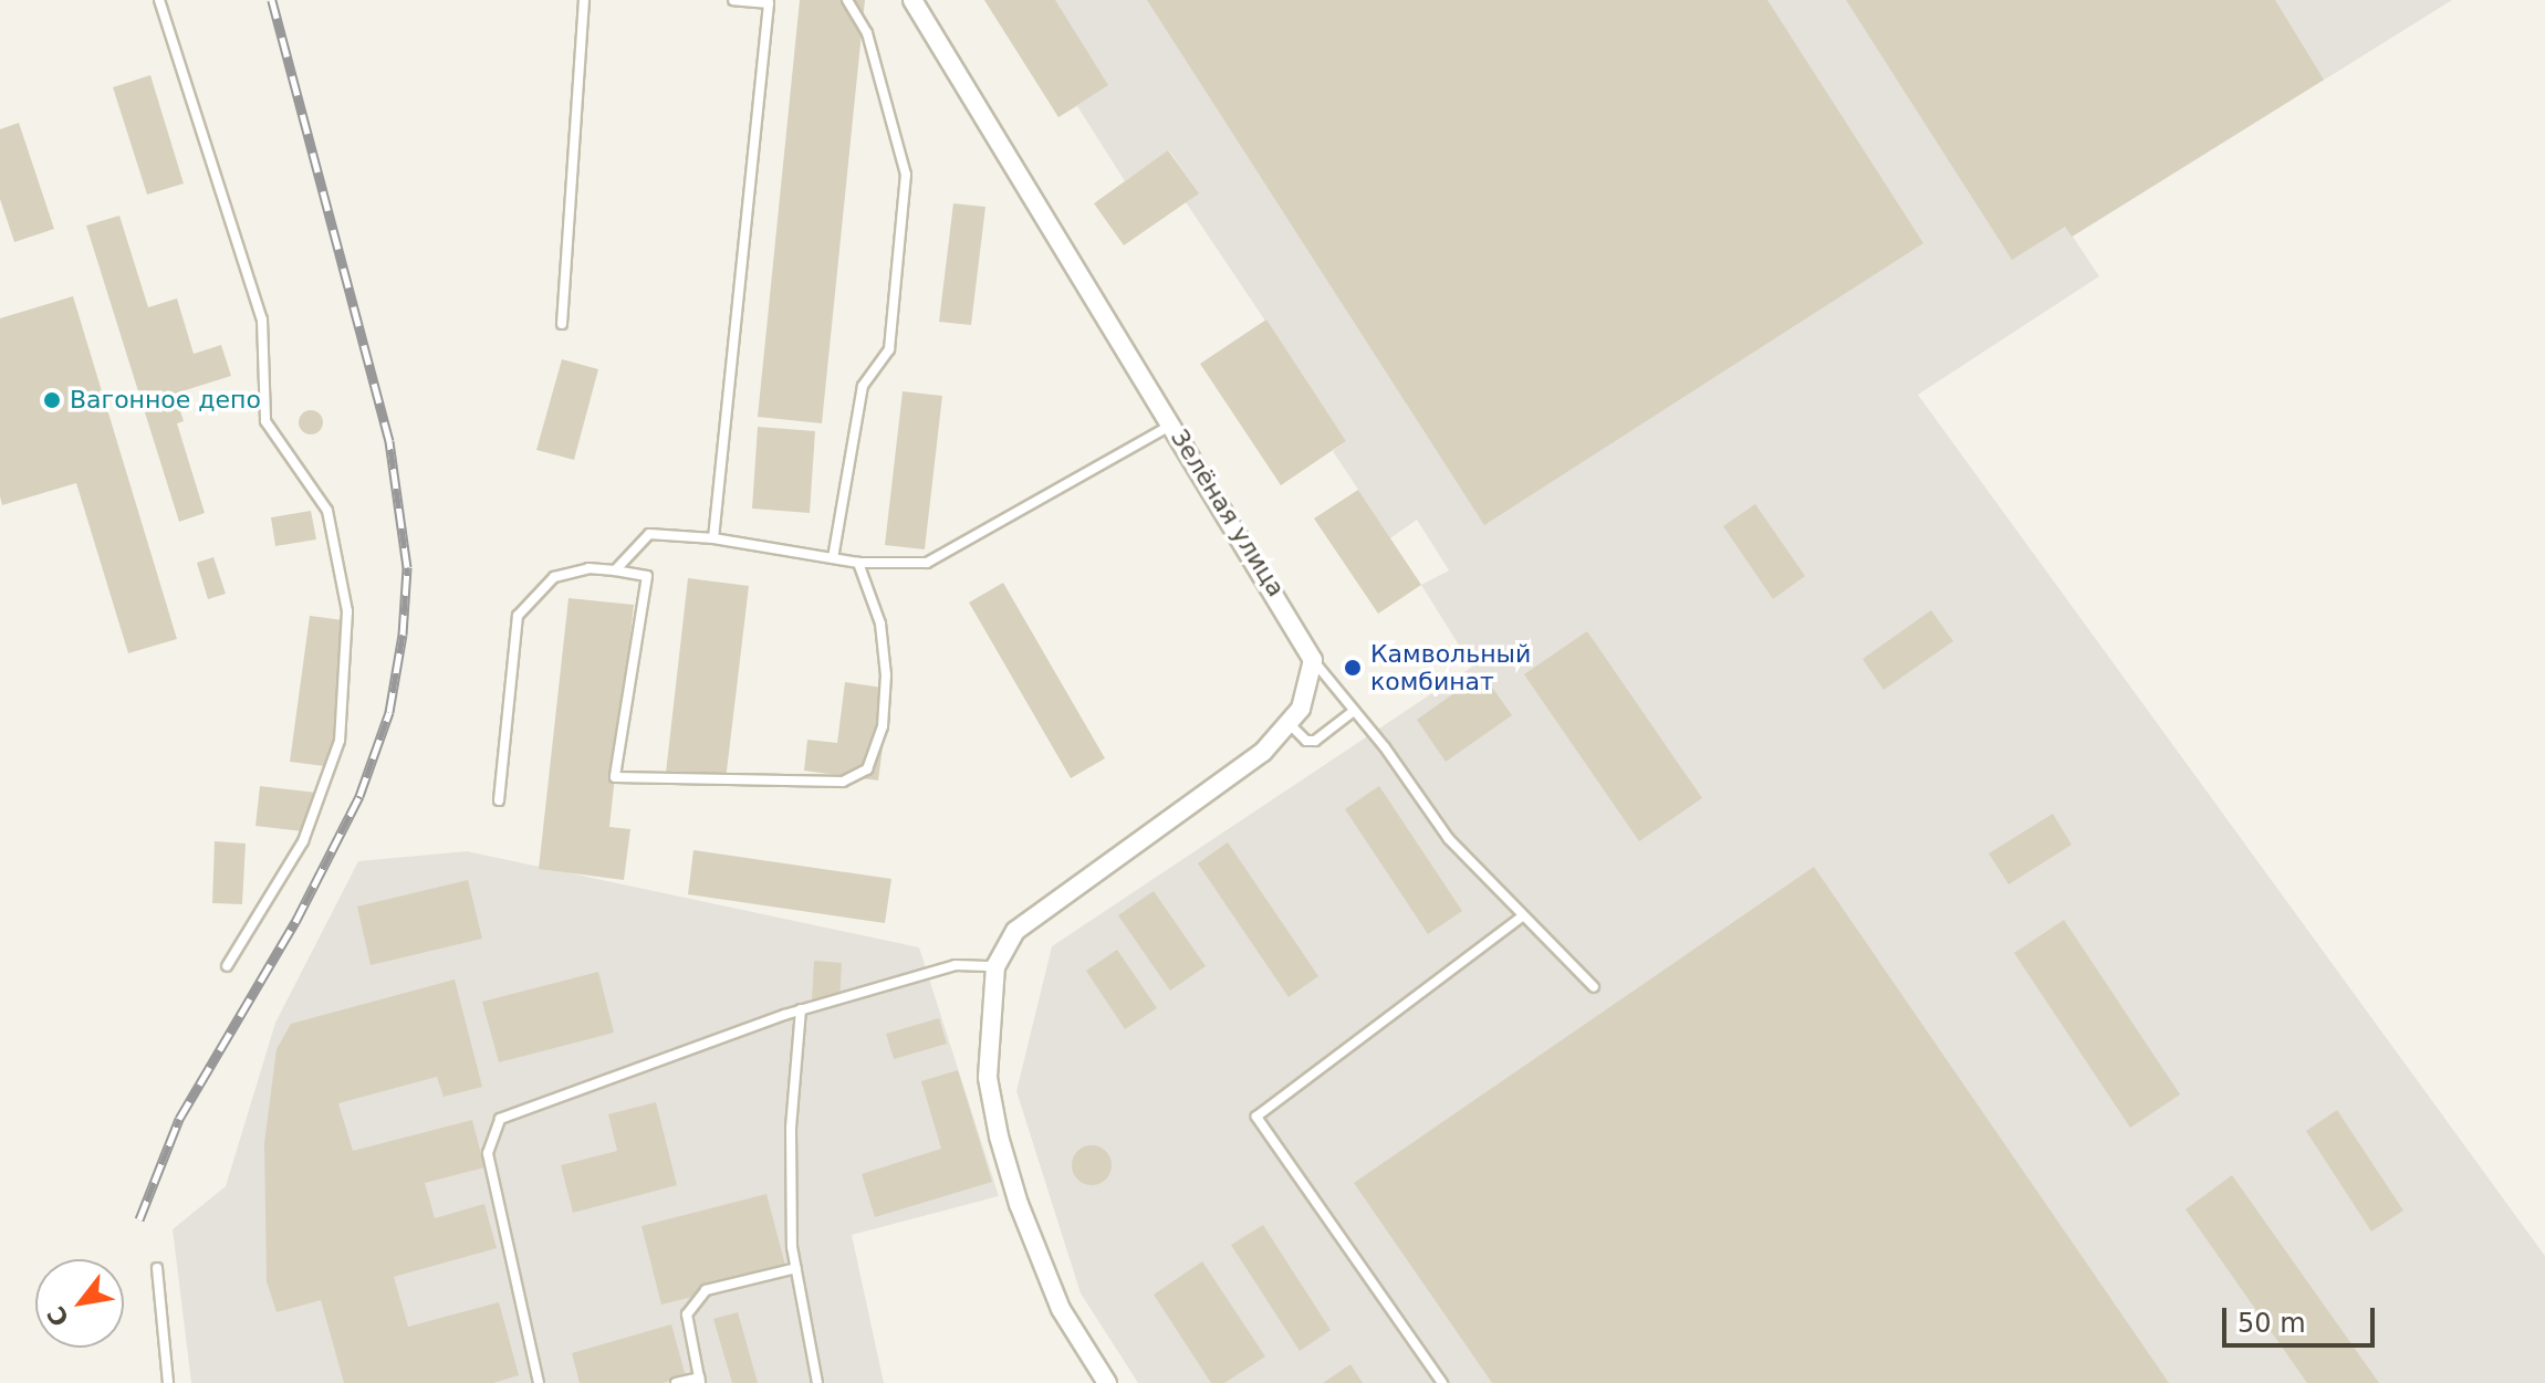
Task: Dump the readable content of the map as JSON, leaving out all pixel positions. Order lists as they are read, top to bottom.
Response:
{
  "streets": {
    "street": ["Зелёная улица"]
  },
  "places": ["Вагонное депо", "Камвольный комбинат"],
  "scale_bar": "50 m",
  "north": "bottom left"
}
